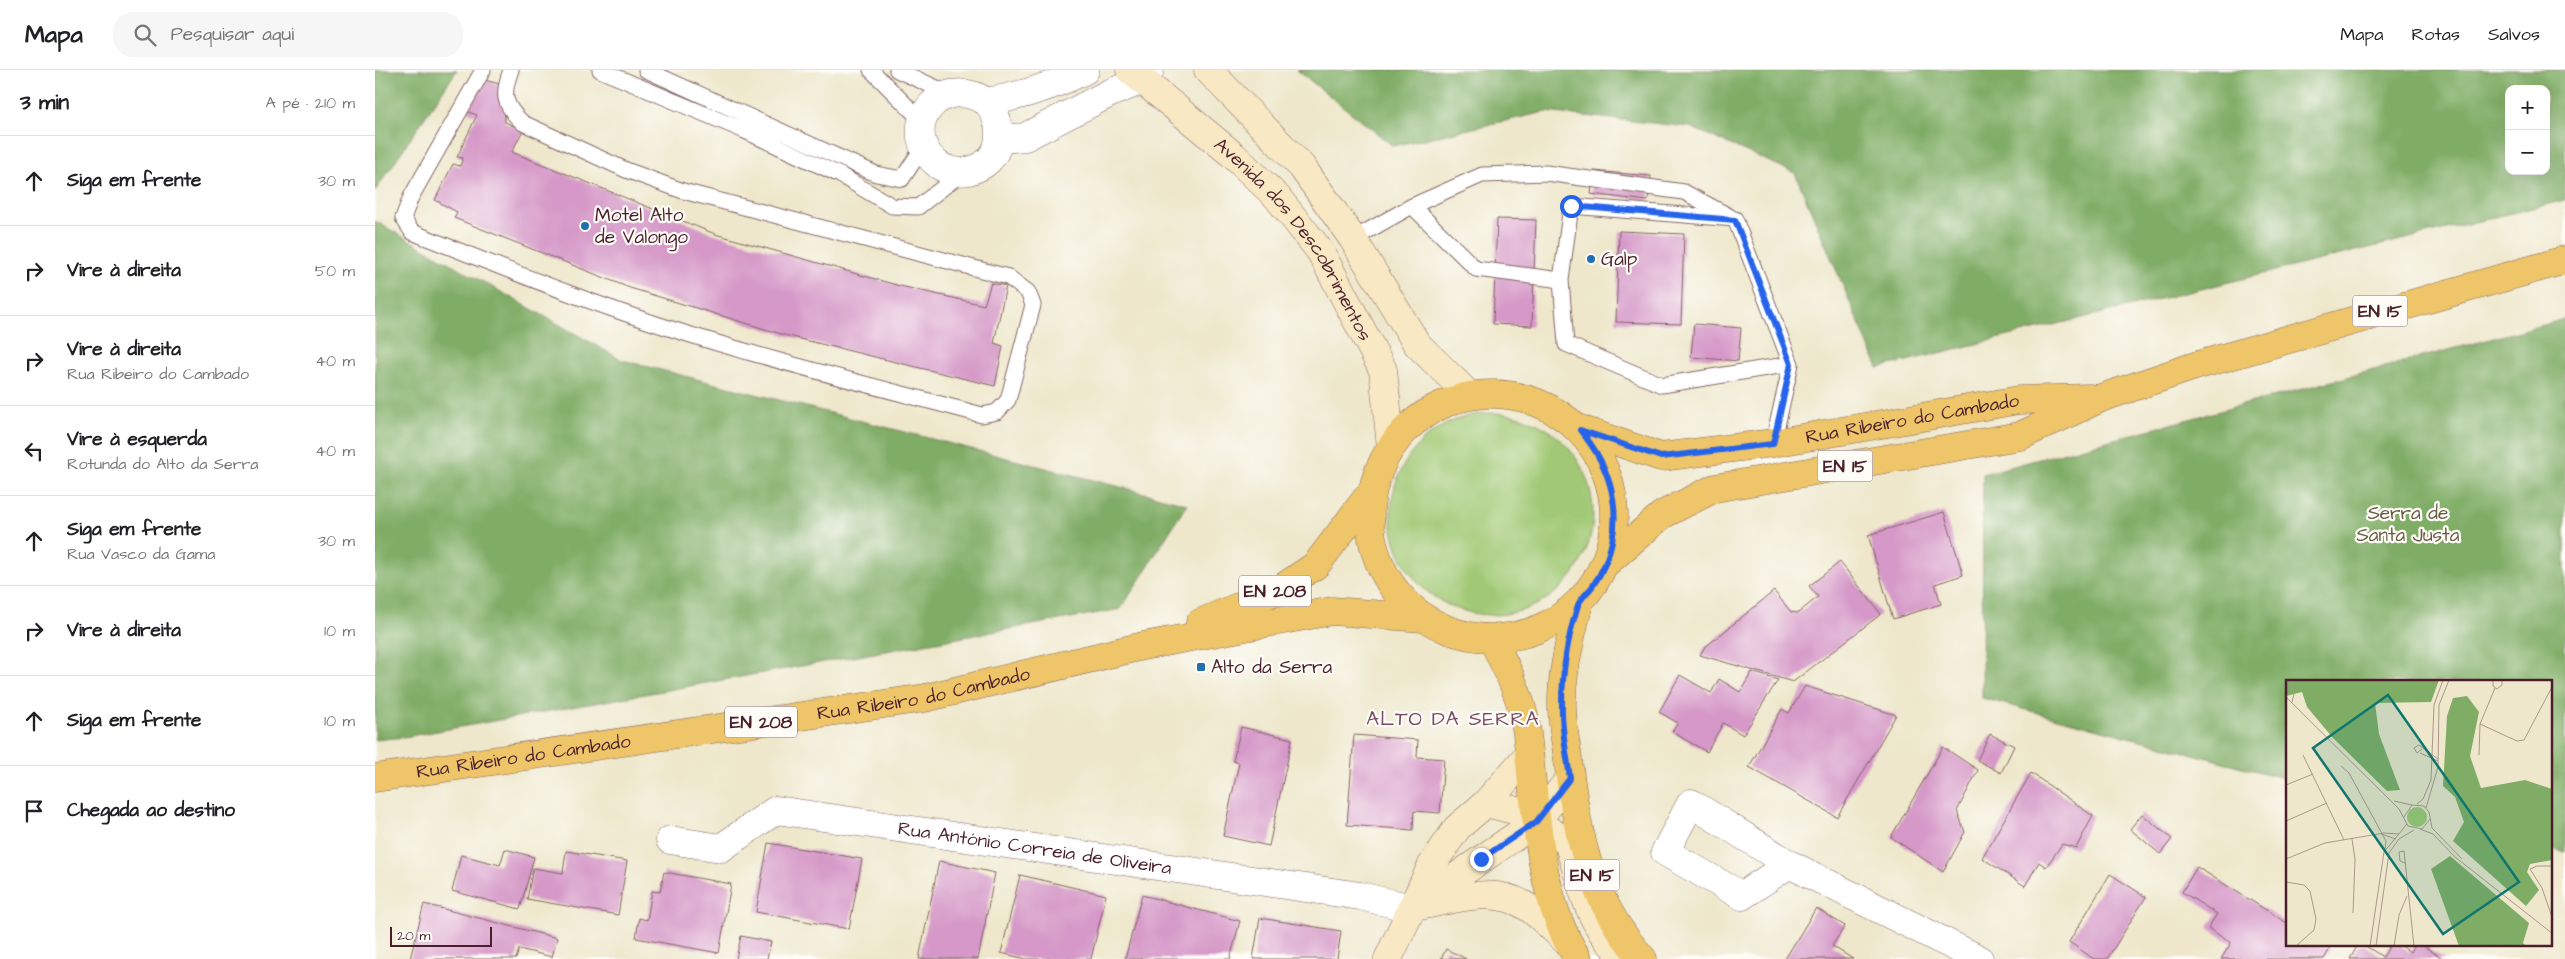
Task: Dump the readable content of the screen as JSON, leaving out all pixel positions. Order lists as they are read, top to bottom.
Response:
{
  "streets": {
    "main road": ["EN 15", "Rua Ribeiro do Cambado", "EN 208"],
    "street": ["Avenida dos Descobrimentos", "Rua António Correia de Oliveira"]
  },
  "districts": ["ALTO DA SERRA"],
  "parks": ["Serra de Santa Justa"],
  "places": {
    "other": ["Motel Alto de Valongo", "Galp"],
    "transit": ["Alto da Serra"]
  },
  "scale_bar": "20 m",
  "page": {
    "header": "Mapa",
    "search": "Pesquisar aqui",
    "nav": ["Mapa", "Rotas", "Salvos"],
    "heading": ["3 min", "A pé · 210 m"],
    "map_buttons": ["+", "−"],
    "list": [
      ["Siga em frente", "30 m"],
      ["Vire à direita", "50 m"],
      ["Vire à direita", "Rua Ribeiro do Cambado", "40 m"],
      ["Vire à esquerda", "Rotunda do Alto da Serra", "40 m"],
      ["Siga em frente", "Rua Vasco da Gama", "30 m"],
      ["Vire à direita", "10 m"],
      ["Siga em frente", "10 m"],
      "Chegada ao destino"
    ],
    "scale": "20 m"
  }
}
